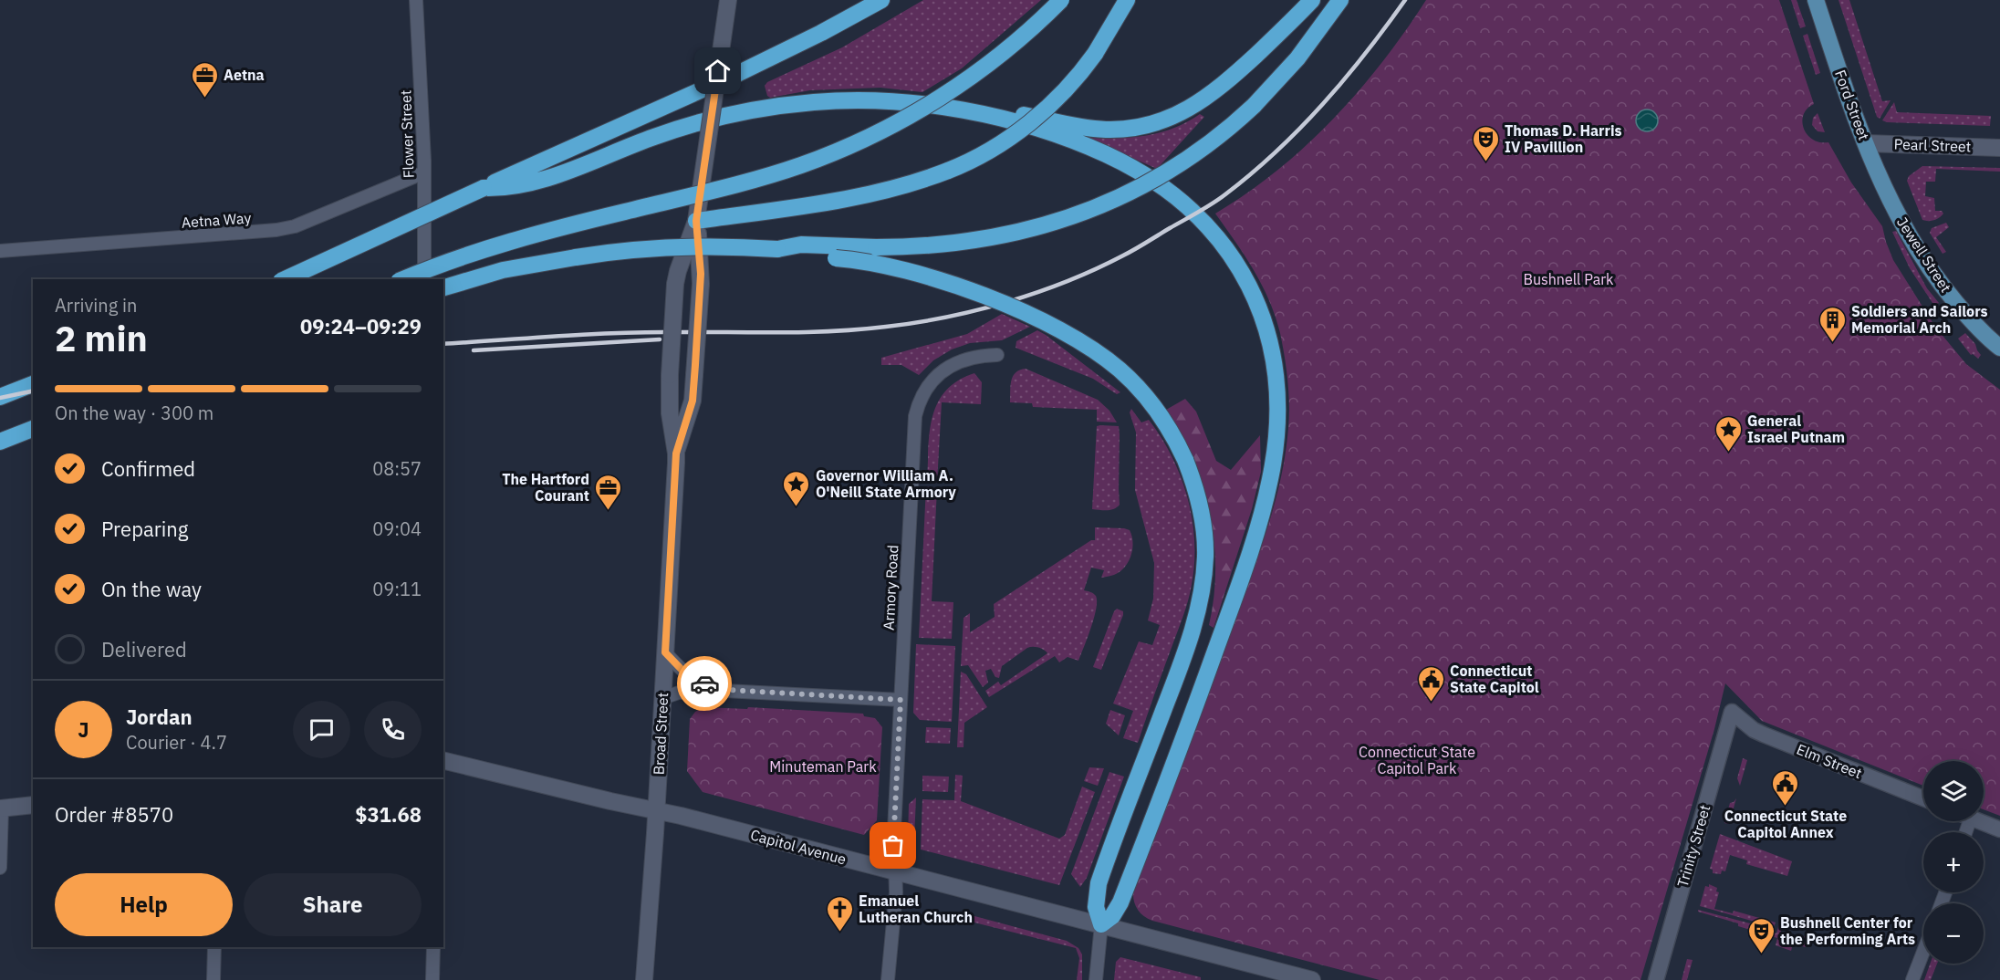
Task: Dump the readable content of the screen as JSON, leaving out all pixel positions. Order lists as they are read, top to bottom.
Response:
{
  "streets": {
    "main road": [
      "Ford Street",
      "Pearl Street",
      "Jewell Street",
      "Broad Street",
      "Capitol Avenue"
    ],
    "street": [
      "Flower Street",
      "Aetna Way",
      "Armory Road",
      "Elm Street",
      "Trinity Street"
    ]
  },
  "crossings": [
    ["Ford Street", "Pearl Street"],
    ["Ford Street", "Jewell Street"],
    ["Flower Street", "Aetna Way"],
    ["Armory Road", "Capitol Avenue"],
    ["Broad Street", "Capitol Avenue"],
    ["Elm Street", "Trinity Street"]
  ],
  "parks": ["Bushnell Park", "Connecticut State Capitol Park", "Minuteman Park"],
  "places": {
    "office": ["Aetna", "The Hartford Courant"],
    "theatre": ["Thomas D. Harris IV Pavillion", "Bushnell Center for the Performing Arts"],
    "building": ["Soldiers and Sailors Memorial Arch"],
    "place": ["General Israel Putnam", "Governor William A. O'Neill State Armory"],
    "public building": ["Connecticut State Capitol", "Connecticut State Capitol Annex"],
    "church": ["Emanuel Lutheran Church"]
  },
  "page": {
    "heading": ["2 min", "Arriving in", "09:24–09:29"],
    "panel": [
      "Jordan",
      "Courier · 4.7",
      "Order #8570",
      "$31.68"
    ],
    "bar": "On the way · 300 m",
    "list": [
      ["Confirmed", "08:57"],
      ["Preparing", "09:04"],
      ["On the way", "09:11"],
      "Delivered"
    ],
    "round": "J",
    "map_buttons": ["+", "−"],
    "buttons": ["Help", "Share"]
  }
}
